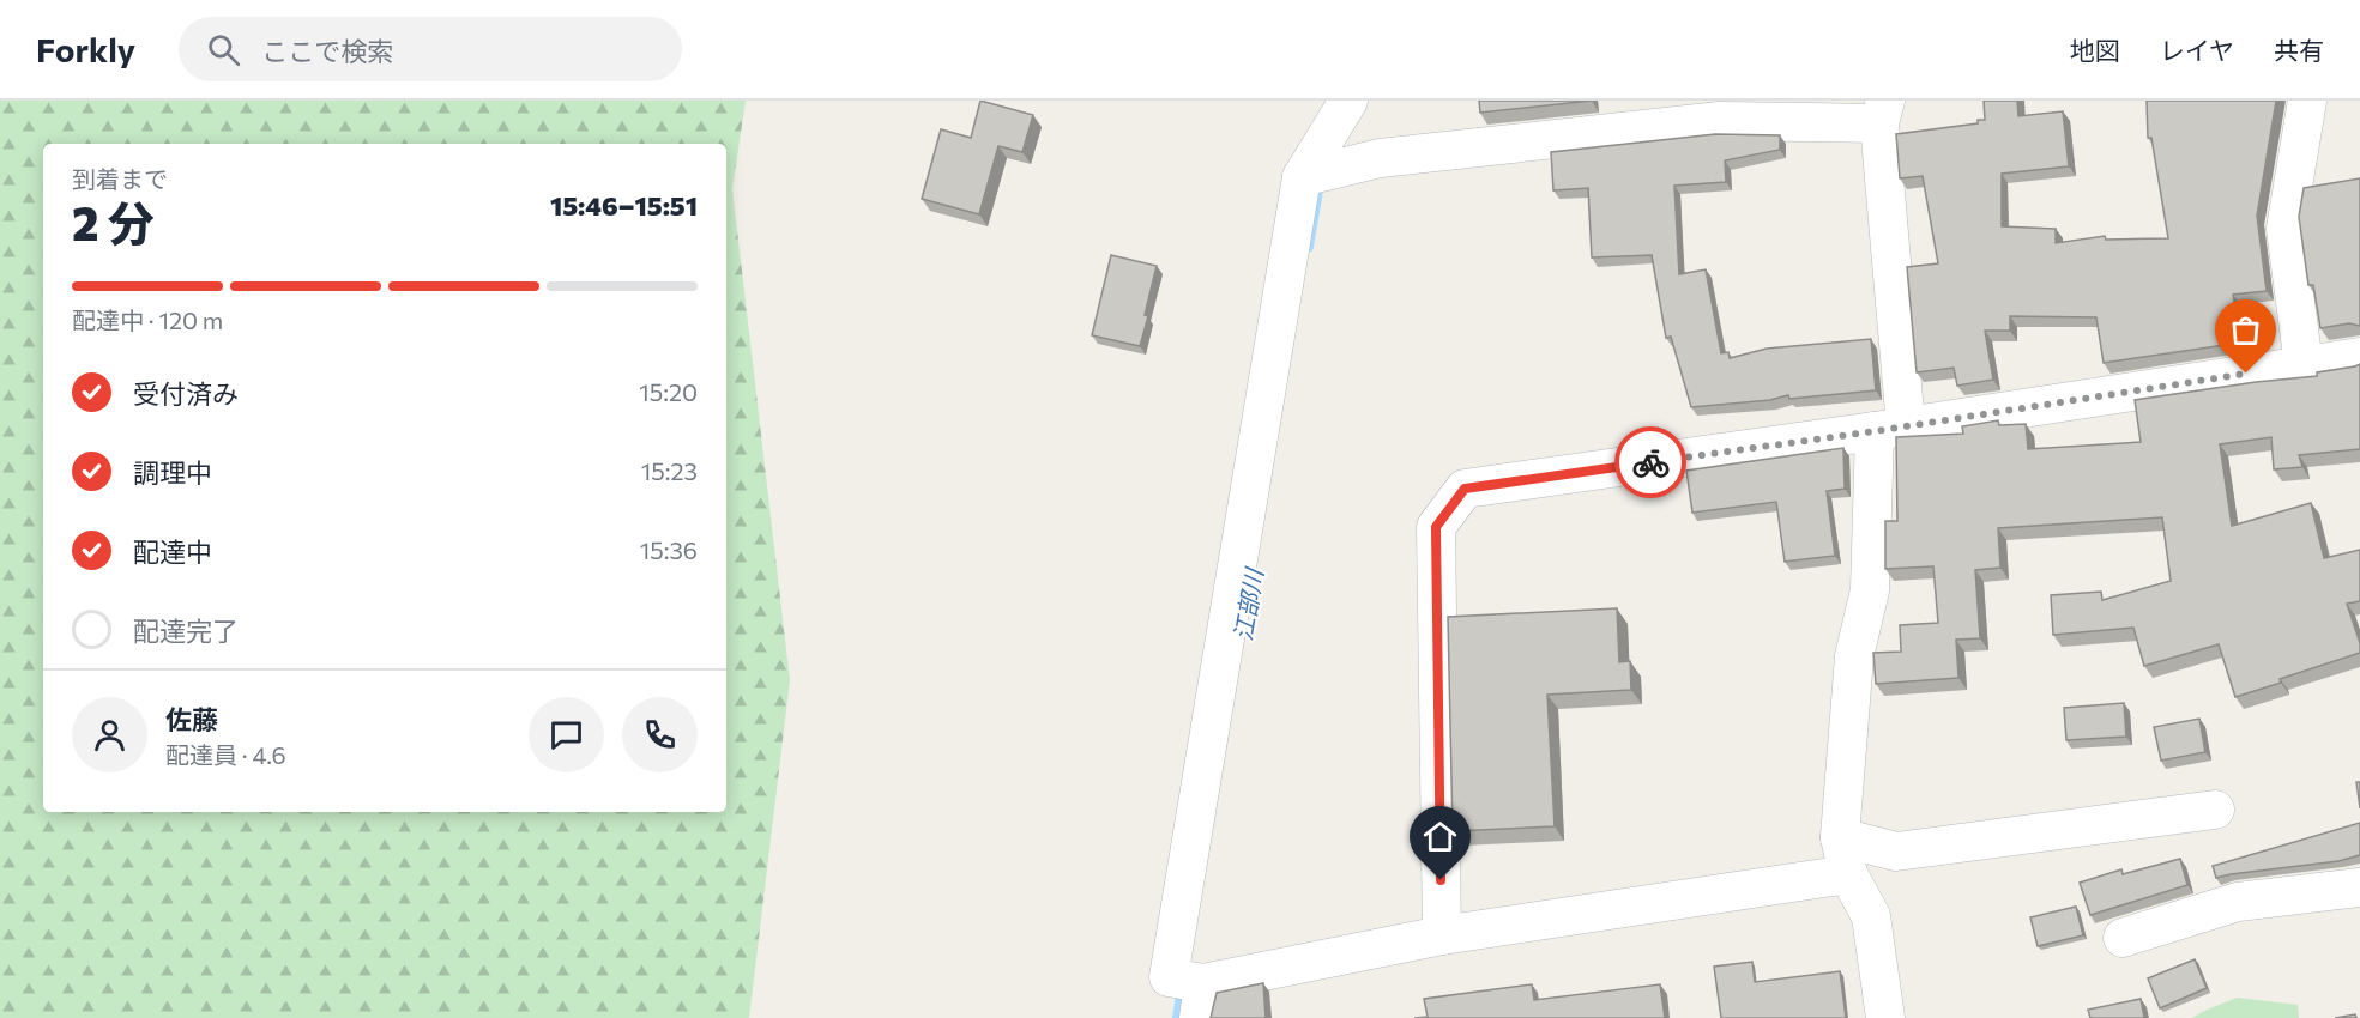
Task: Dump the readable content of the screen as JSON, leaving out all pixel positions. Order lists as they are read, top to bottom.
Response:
{
  "water": ["江部川"],
  "page": {
    "header": "Forkly",
    "search": "ここで検索",
    "nav": ["地図", "レイヤ", "共有"],
    "heading": ["2 分", "到着まで", "15:46–15:51"],
    "panel": ["佐藤", "配達員 · 4.6"],
    "bar": "配達中 · 120 m",
    "list": [
      ["受付済み", "15:20"],
      ["調理中", "15:23"],
      ["配達中", "15:36"],
      "配達完了"
    ]
  }
}
